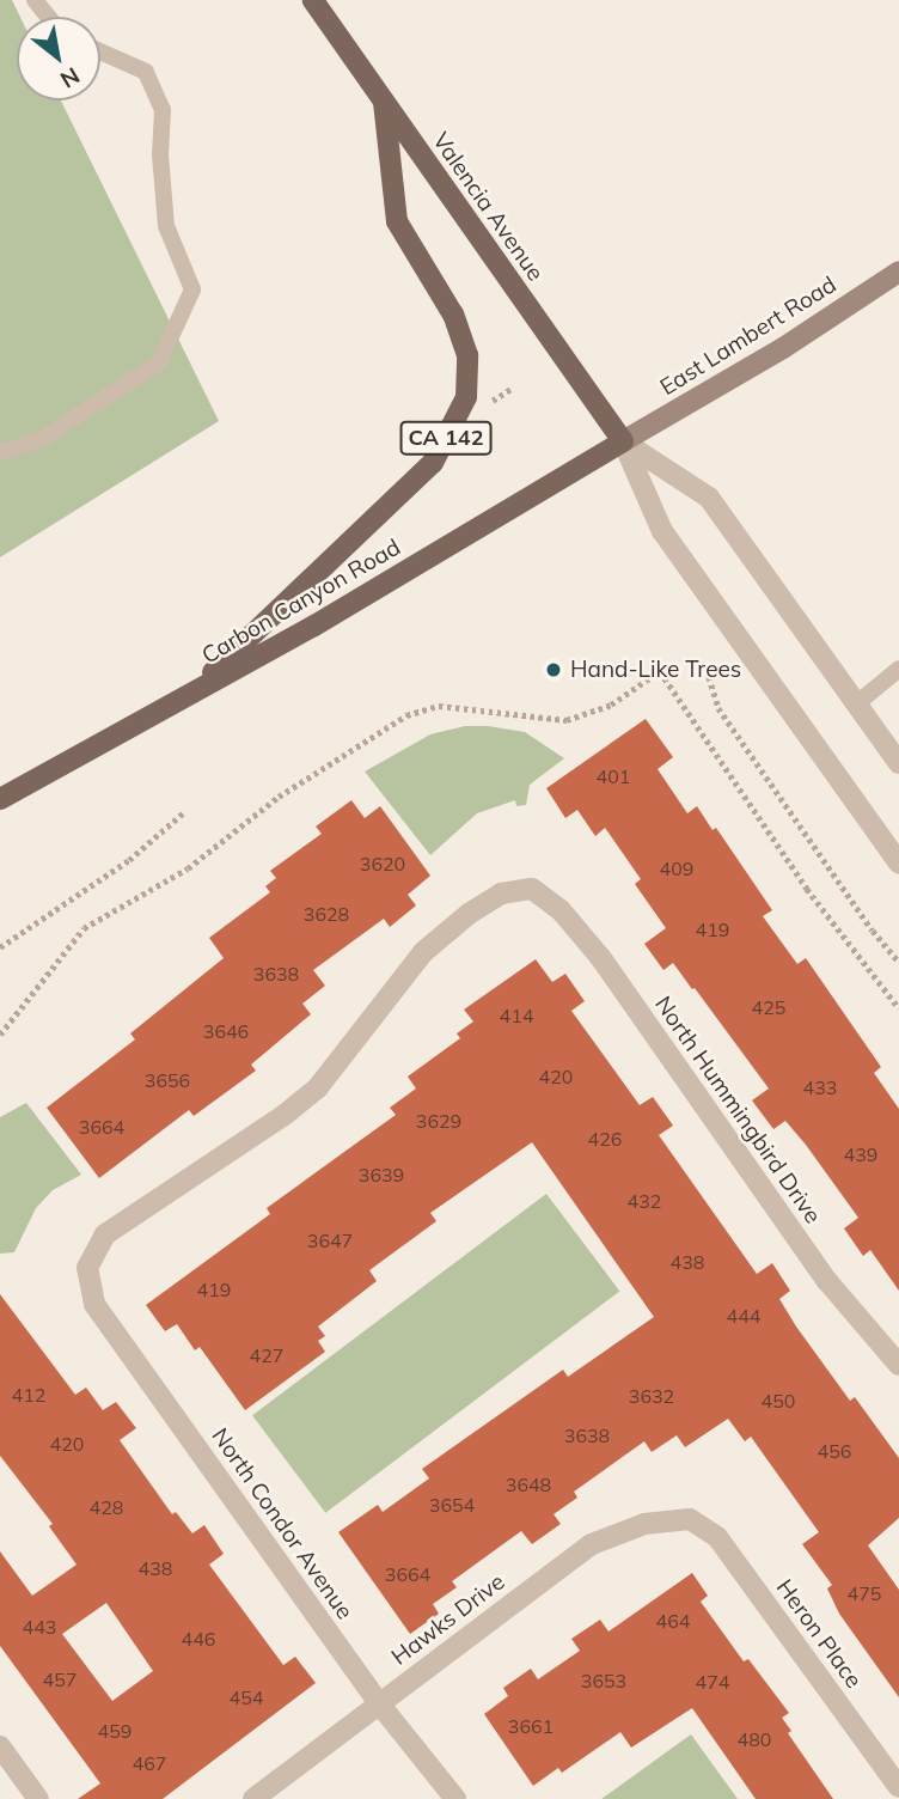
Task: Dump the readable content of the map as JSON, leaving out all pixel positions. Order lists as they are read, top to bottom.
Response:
{
  "streets": {
    "main road": [
      "Valencia Avenue",
      "East Lambert Road",
      "CA 142",
      "Carbon Canyon Road"
    ],
    "street": [
      "North Hummingbird Drive",
      "North Condor Avenue",
      "Hawks Drive",
      "Heron Place"
    ]
  },
  "crossings": [
    ["Valencia Avenue", "East Lambert Road"],
    ["Valencia Avenue", "CA 142"],
    ["Valencia Avenue", "Carbon Canyon Road"],
    ["East Lambert Road", "Carbon Canyon Road"],
    ["CA 142", "Carbon Canyon Road"],
    ["North Hummingbird Drive", "North Condor Avenue"],
    ["North Condor Avenue", "Hawks Drive"],
    ["Hawks Drive", "Heron Place"]
  ],
  "places": ["Hand-Like Trees"],
  "house_numbers": [
    "401",
    "3620",
    "409",
    "3628",
    "419",
    "3638",
    "425",
    "414",
    "3646",
    "420",
    "3656",
    "433",
    "3629",
    "3664",
    "426",
    "439",
    "3639",
    "432",
    "3647",
    "438",
    "419",
    "444",
    "427",
    "412",
    "3632",
    "450",
    "3638",
    "420",
    "456",
    "3648",
    "3654",
    "428",
    "438",
    "3664",
    "475",
    "464",
    "443",
    "446",
    "457",
    "3653",
    "474",
    "454",
    "3661",
    "459",
    "480",
    "467"
  ],
  "north": "bottom right"
}
